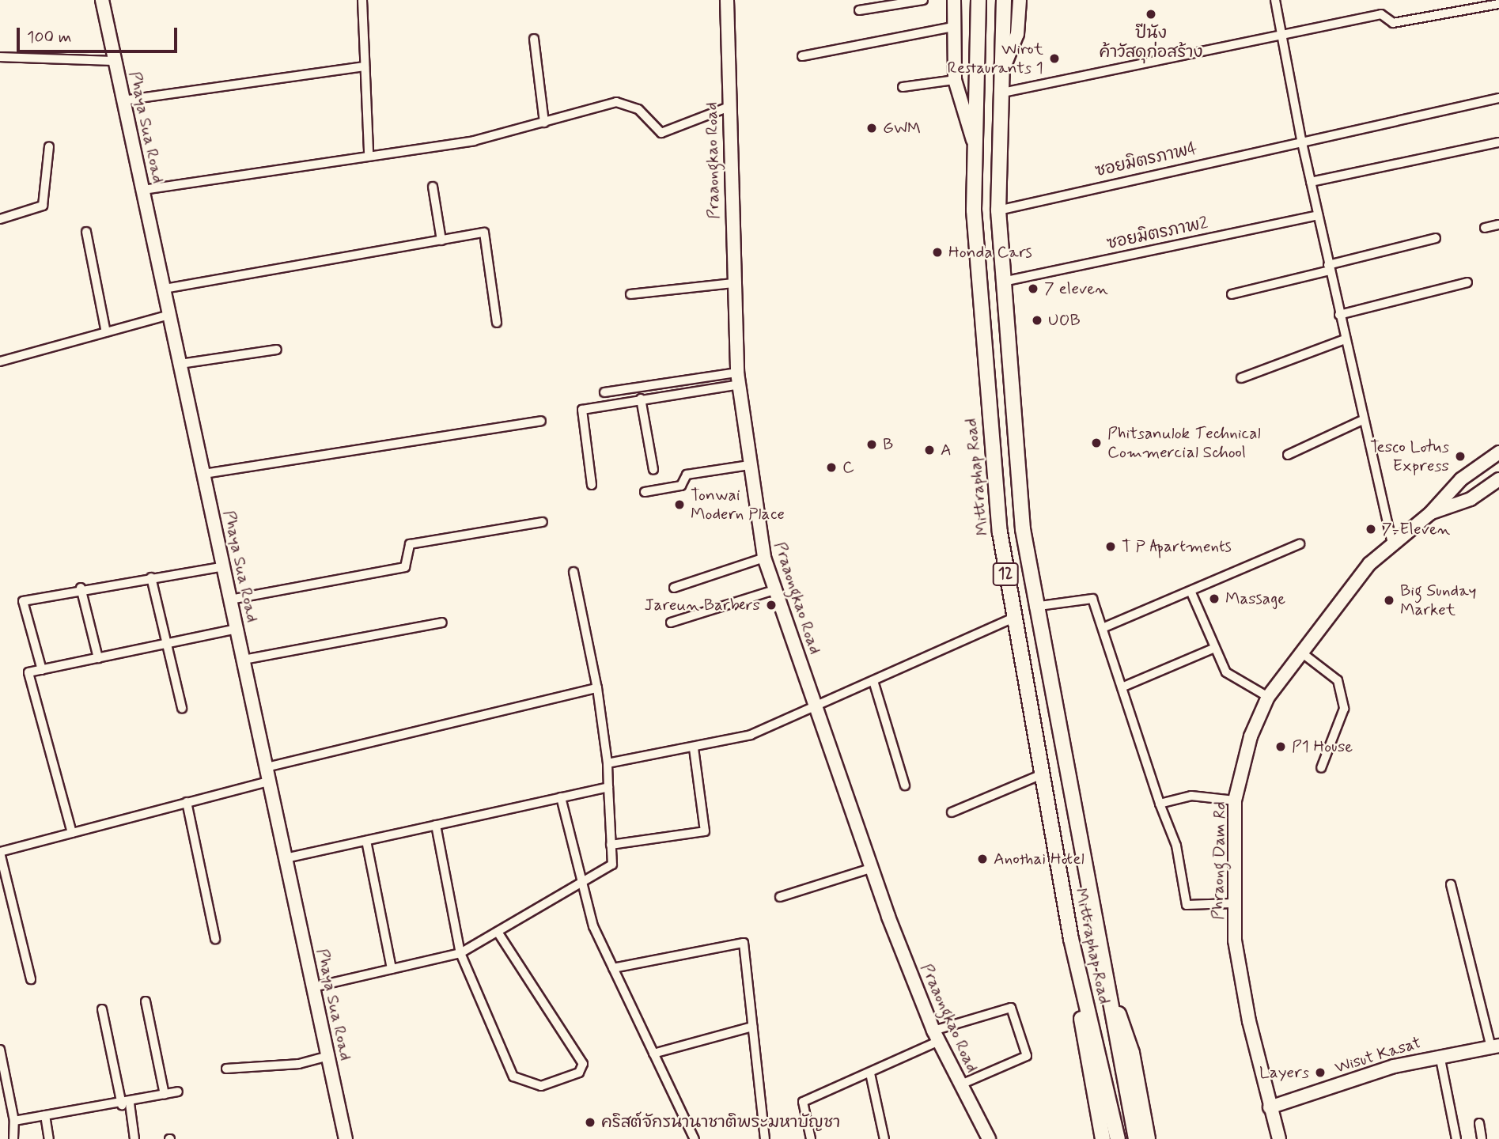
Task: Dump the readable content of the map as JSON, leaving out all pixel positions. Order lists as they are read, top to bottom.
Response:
{
  "streets": {
    "main road": ["Mittraphap Road", "12"],
    "street": [
      "Phaya Sua Road",
      "ซอยมิตรภาพ4",
      "Praaongkao Road",
      "ซอยมิตรภาพ2",
      "Phraong Dam Rd",
      "Wisut Kasat"
    ]
  },
  "crossings": [
    ["ซอยมิตรภาพ4", "Mittraphap Road"],
    ["ซอยมิตรภาพ2", "Mittraphap Road"],
    ["Phraong Dam Rd", "Wisut Kasat"]
  ],
  "places": [
    "ปีนัง ค้าวัสดุก่อสร้าง",
    "Wirot Restaurants 1",
    "GWM",
    "Honda Cars",
    "7 eleven",
    "UOB",
    "Phitsanulok Technical Commercial School",
    "B",
    "A",
    "Tesco Lotus Express",
    "C",
    "Tonwai Modern Place",
    "7-Eleven",
    "T P Apartments",
    "Massage",
    "Big Sunday Market",
    "Jareun Barbers",
    "P1 House",
    "Anothai Hotel",
    "Layers",
    "คริสต์จักรนานาชาติพระมหาบัญชา"
  ],
  "scale_bar": "100 m"
}
